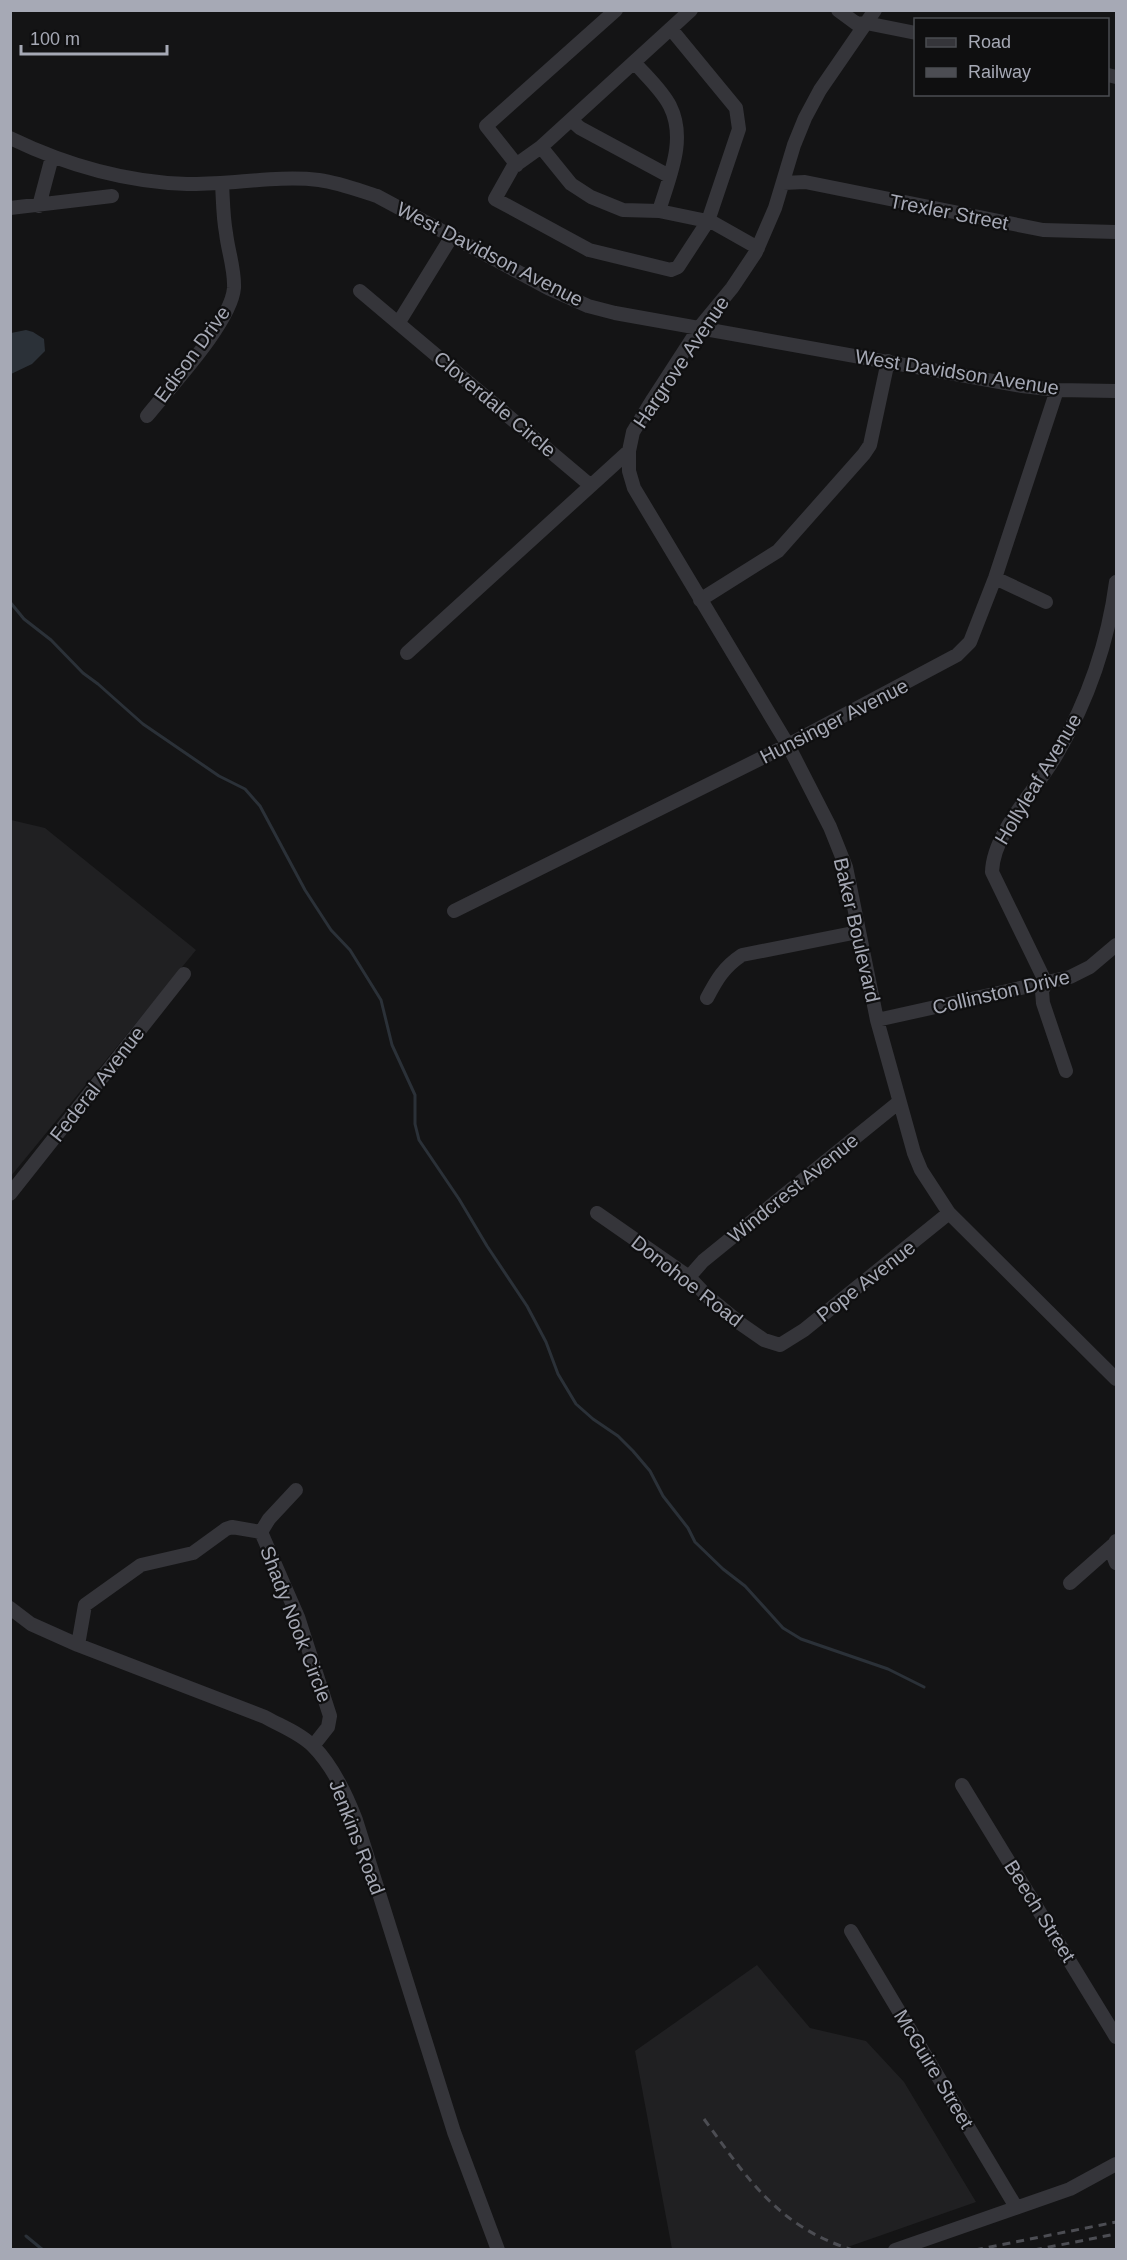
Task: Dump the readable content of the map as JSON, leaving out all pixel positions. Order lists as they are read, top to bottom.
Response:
{
  "streets": {
    "street": [
      "Trexler Street",
      "West Davidson Avenue",
      "Edison Drive",
      "Hargrove Avenue",
      "Cloverdale Circle",
      "Hunsinger Avenue",
      "Hollyleaf Avenue",
      "Baker Boulevard",
      "Collinston Drive",
      "Federal Avenue",
      "Windcrest Avenue",
      "Donohoe Road",
      "Pope Avenue",
      "Shady Nook Circle",
      "Jenkins Road",
      "Beech Street",
      "McGuire Street"
    ]
  },
  "crossings": [
    ["Trexler Street", "Hargrove Avenue"],
    ["West Davidson Avenue", "Edison Drive"],
    ["West Davidson Avenue", "Hargrove Avenue"],
    ["West Davidson Avenue", "Hunsinger Avenue"],
    ["Hargrove Avenue", "Cloverdale Circle"],
    ["Hargrove Avenue", "Baker Boulevard"],
    ["Hunsinger Avenue", "Baker Boulevard"],
    ["Hollyleaf Avenue", "Collinston Drive"],
    ["Baker Boulevard", "Collinston Drive"],
    ["Baker Boulevard", "Windcrest Avenue"],
    ["Baker Boulevard", "Pope Avenue"],
    ["Windcrest Avenue", "Donohoe Road"],
    ["Donohoe Road", "Pope Avenue"],
    ["Shady Nook Circle", "Jenkins Road"]
  ],
  "legend": ["Road", "Railway"],
  "scale_bar": "100 m"
}
